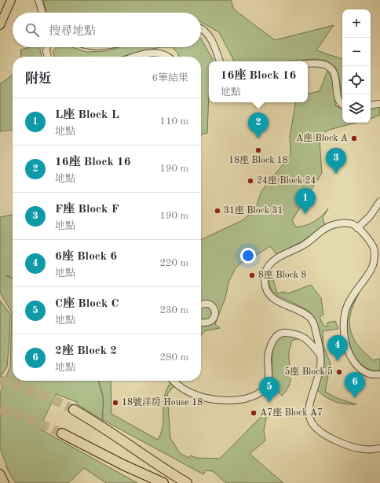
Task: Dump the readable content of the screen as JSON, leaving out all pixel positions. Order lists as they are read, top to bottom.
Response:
{
  "places": [
    "A座 Block A",
    "18座 Block 18",
    "24座 Block 24",
    "31座 Block 31",
    "8座 Block 8",
    "5座 Block 5",
    "18號洋房 House 18",
    "A7座 Block A7"
  ],
  "page": {
    "map_buttons": ["+", "−"],
    "search": "搜尋地點",
    "heading": ["附近", "6筆結果"],
    "popup": ["16座 Block 16", "地點"],
    "list": [
      {
        "mark": "1",
        "name": "L座 Block L",
        "note": "地點",
        "value": "110 m"
      },
      {
        "mark": "2",
        "name": "16座 Block 16",
        "note": "地點",
        "value": "190 m"
      },
      {
        "mark": "3",
        "name": "F座 Block F",
        "note": "地點",
        "value": "190 m"
      },
      {
        "mark": "4",
        "name": "6座 Block 6",
        "note": "地點",
        "value": "220 m"
      },
      {
        "mark": "5",
        "name": "C座 Block C",
        "note": "地點",
        "value": "230 m"
      },
      {
        "mark": "6",
        "name": "2座 Block 2",
        "note": "地點",
        "value": "280 m"
      }
    ],
    "pins": [
      "2",
      "3",
      "1",
      "4",
      "6",
      "5"
    ]
  }
}
